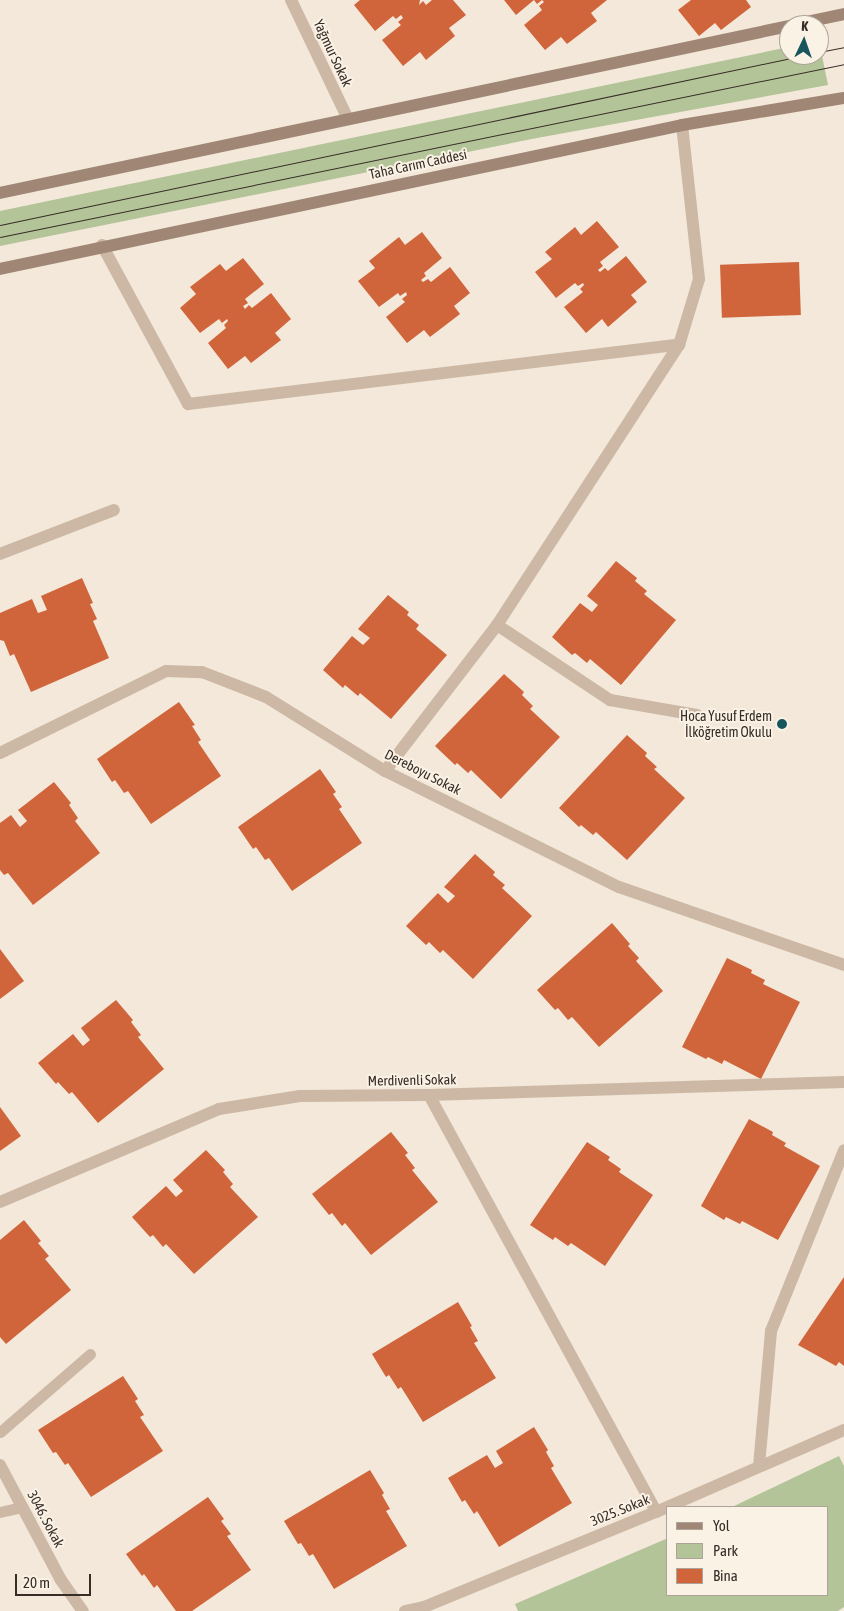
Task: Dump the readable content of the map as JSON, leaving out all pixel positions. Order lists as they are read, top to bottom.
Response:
{
  "streets": {
    "main road": ["Taha Carım Caddesi"],
    "street": [
      "Yağmur Sokak",
      "Dereboyu Sokak",
      "Merdivenli Sokak",
      "3025. Sokak",
      "3046. Sokak"
    ]
  },
  "places": ["Hoca Yusuf Erdem İlköğretim Okulu"],
  "legend": ["Yol", "Park", "Bina"],
  "scale_bar": "20 m",
  "north": "top"
}
